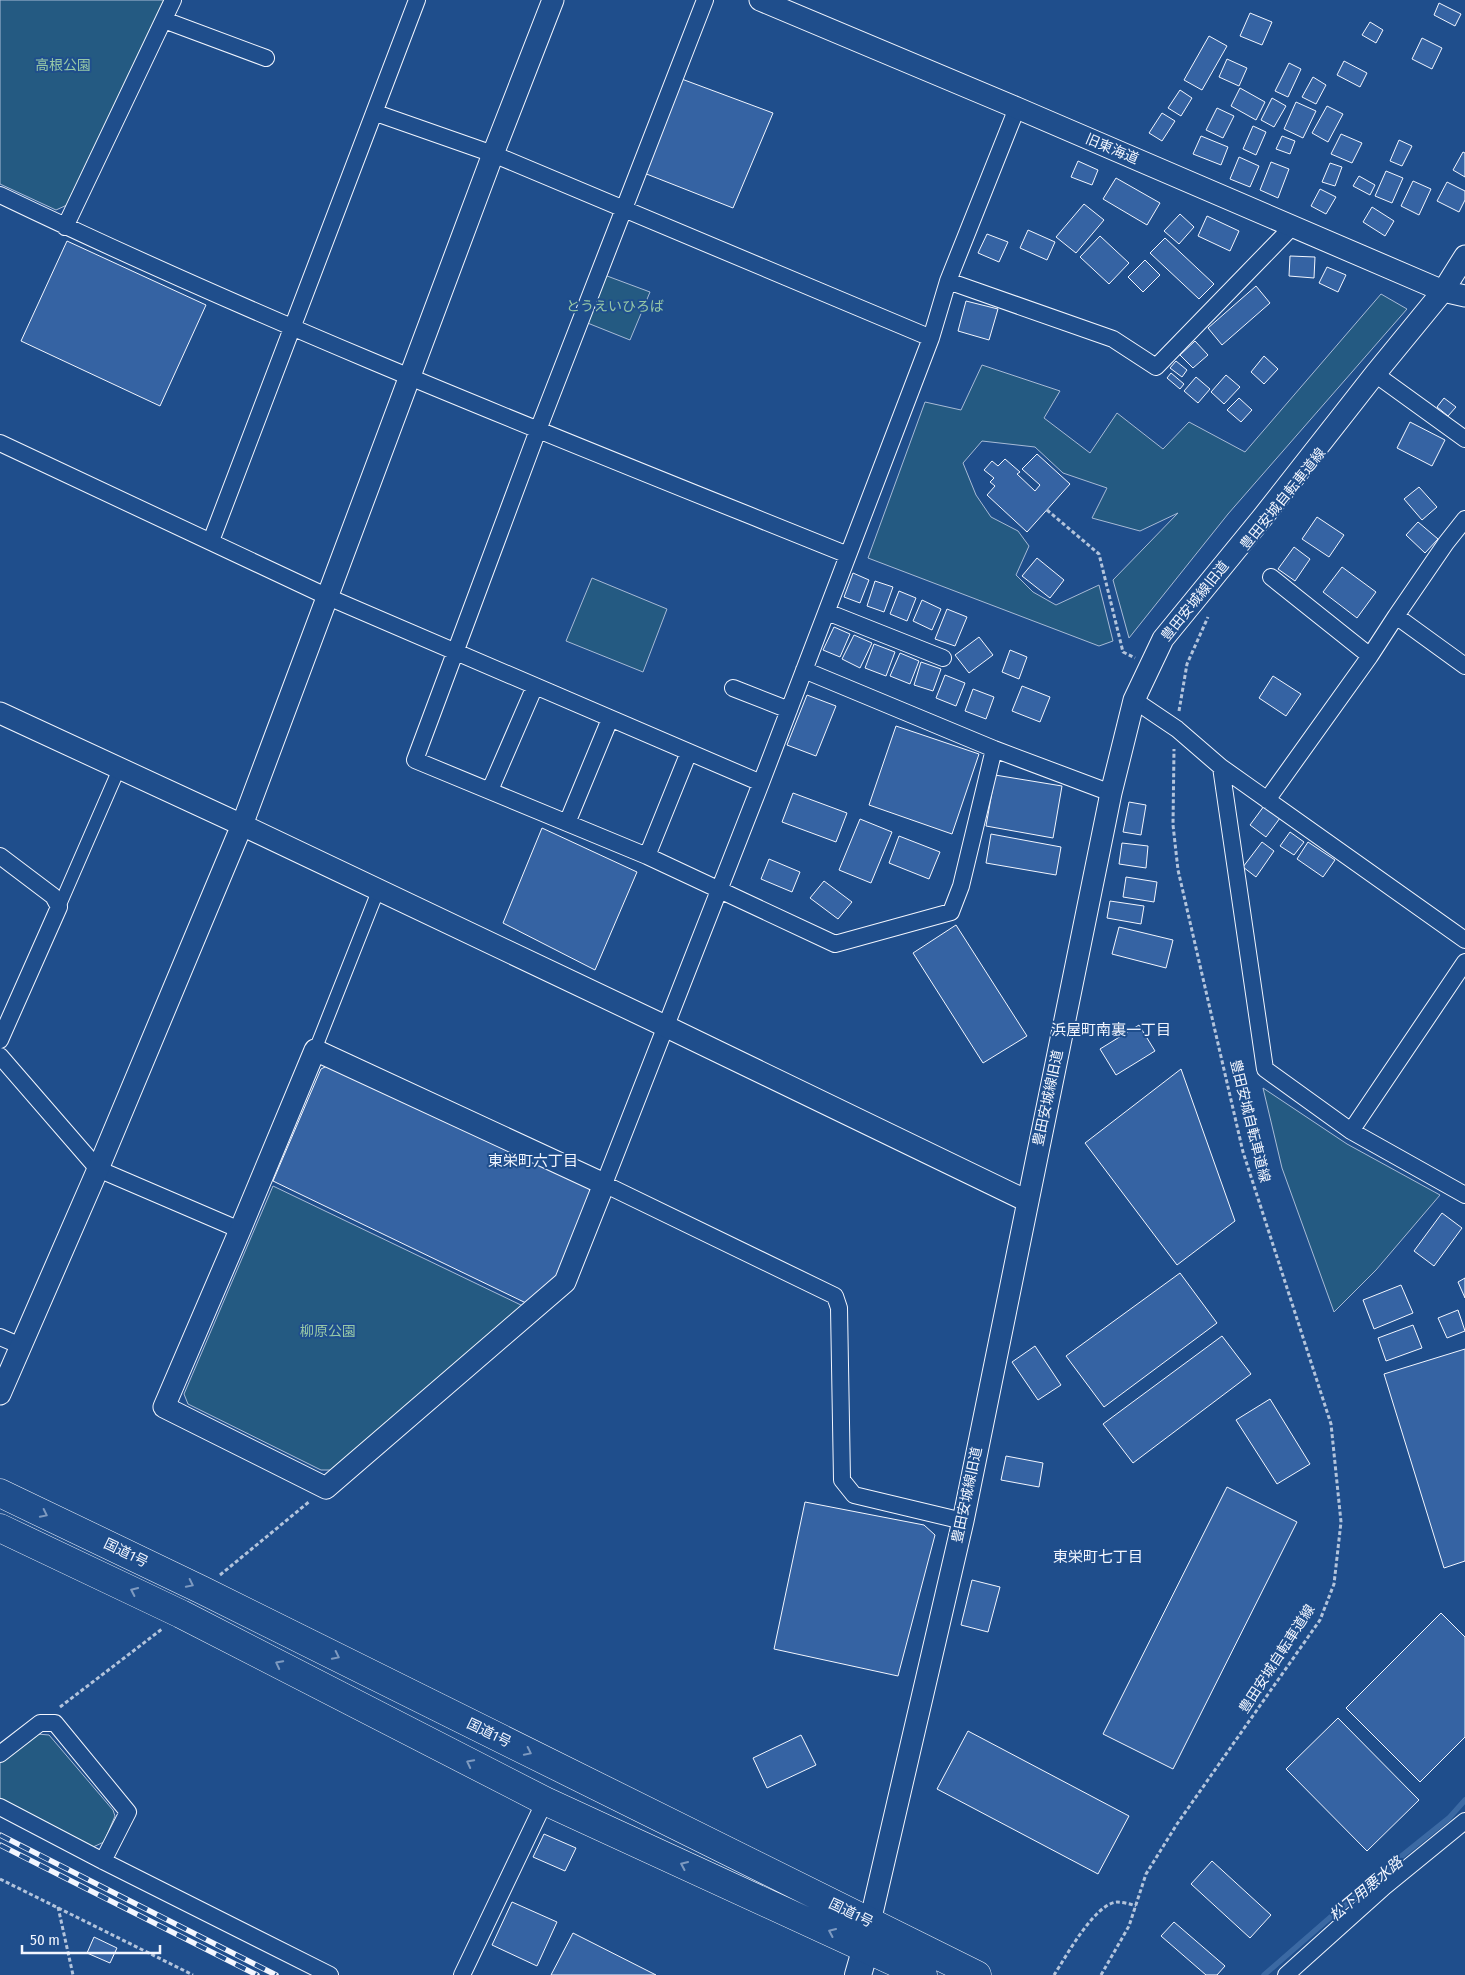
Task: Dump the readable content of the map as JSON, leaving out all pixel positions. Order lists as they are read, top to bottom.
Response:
{
  "streets": {
    "highway": ["国道1号"],
    "street": ["旧東海道", "豊田安城線旧道"],
    "path": ["豊田安城自転車道線"]
  },
  "crossings": [
    ["旧東海道", "豊田安城線旧道"],
    ["豊田安城線旧道", "国道1号"]
  ],
  "districts": ["浜屋町南裏一丁目", "東栄町六丁目", "東栄町七丁目"],
  "water": ["松下用悪水路"],
  "parks": ["高根公園", "とうえいひろば", "柳原公園"],
  "scale_bar": "50 m"
}
